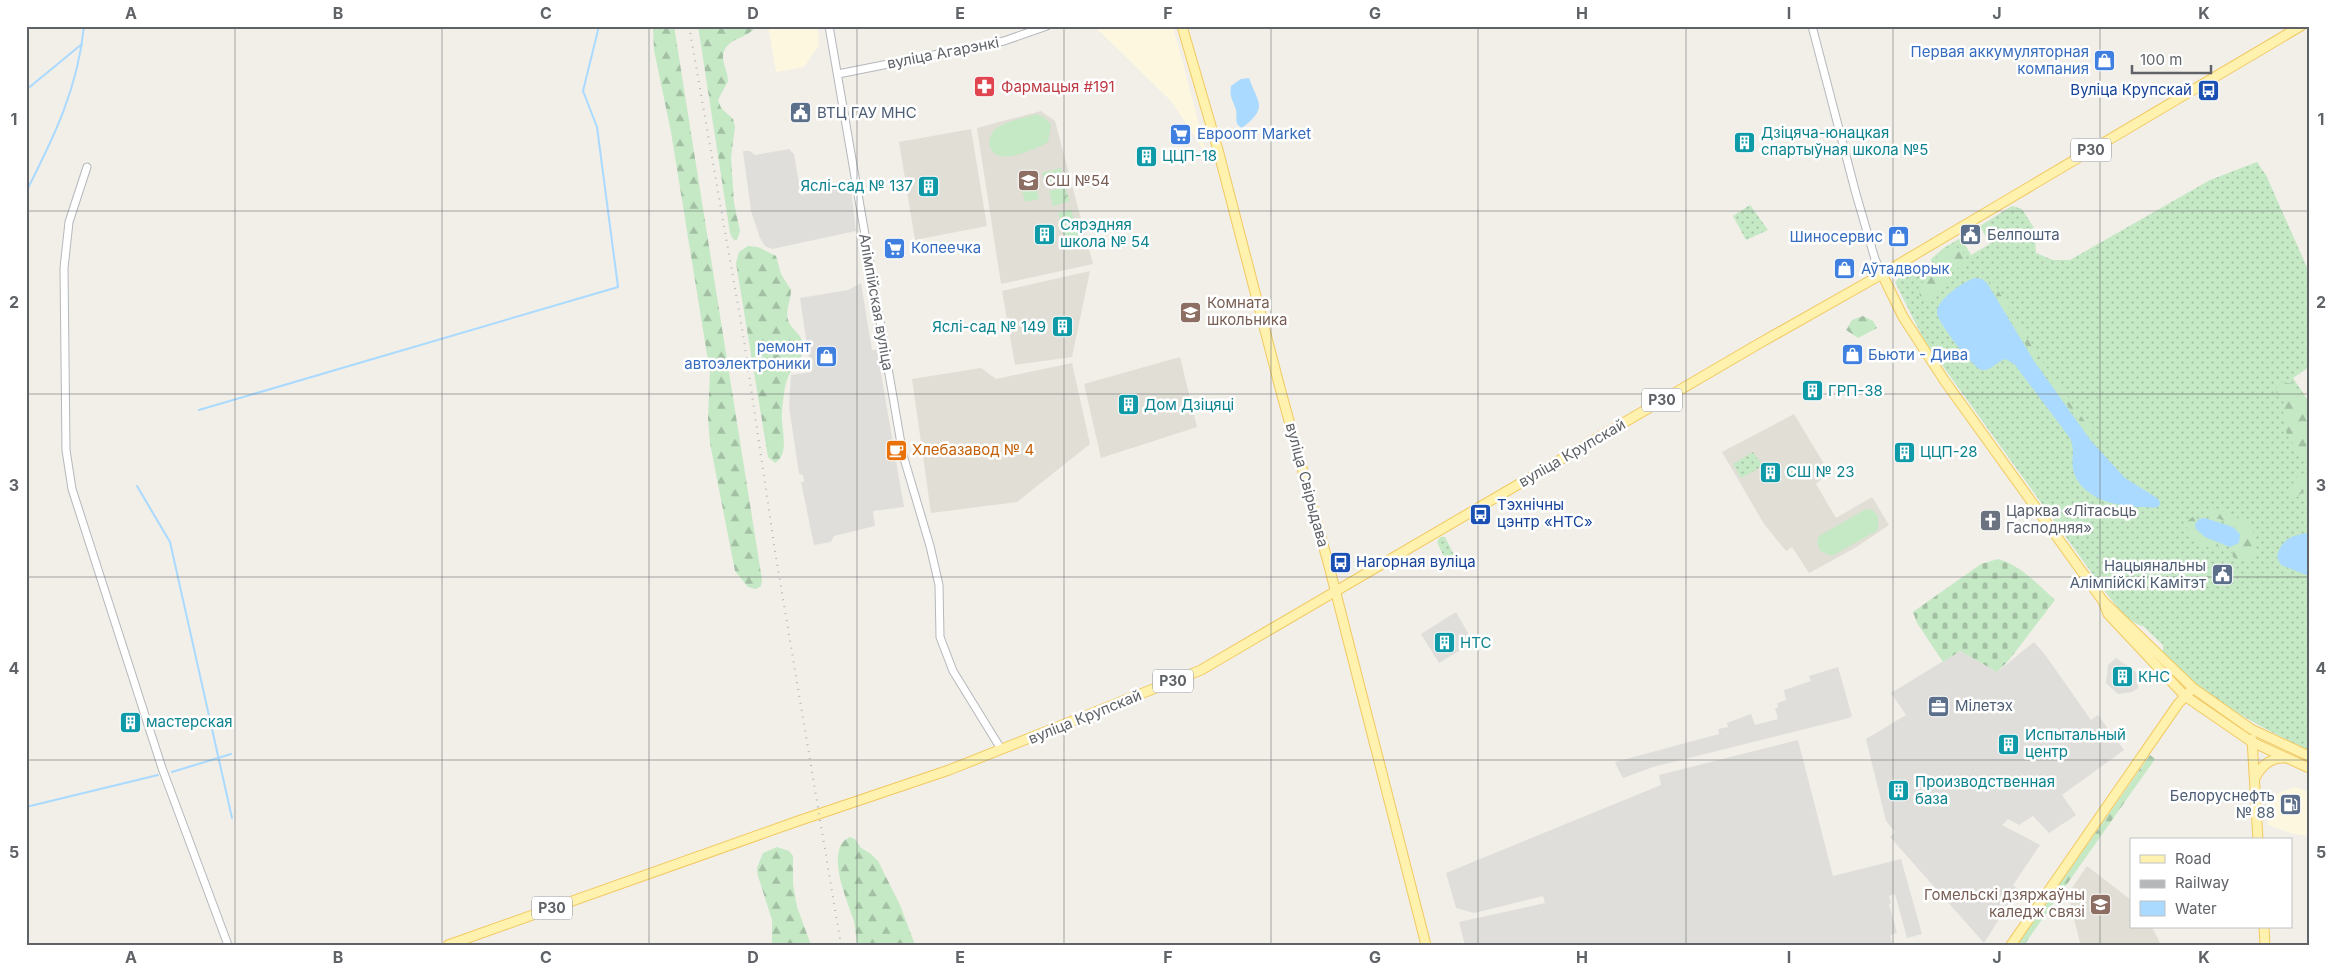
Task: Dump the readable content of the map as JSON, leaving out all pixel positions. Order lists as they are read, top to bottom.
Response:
{
  "streets": {
    "main road": ["Р30", "вуліца Крупскай", "вуліца Свірыдава"],
    "street": ["вуліца Агарэнкі", "Алімпійская вуліца"]
  },
  "crossings": [
    ["вуліца Агарэнкі", "Алімпійская вуліца"],
    ["Алімпійская вуліца", "вуліца Крупскай"],
    ["вуліца Крупскай", "вуліца Свірыдава"]
  ],
  "places": {
    "shop": [
      "Первая аккумуляторная компания",
      "Шиносервис",
      "Аўтадворык",
      "Бьюти - Дива",
      "ремонт автоэлектроники"
    ],
    "pharmacy": ["Фармацыя #191"],
    "bus stop": ["Вуліца Крупскай", "Тэхнічны цэнтр «НТС»", "Нагорная вуліца"],
    "public building": ["ВТЦ ГАУ МНС", "Белпошта", "Нацыянальны Алімпійскі Камітэт"],
    "supermarket": ["Евроопт Market", "Копеечка"],
    "building": [
      "Дзіцяча-юнацкая спартыўная школа №5",
      "ЦЦП-18",
      "Яслі-сад № 137",
      "Сярэдняя школа № 54",
      "Яслі-сад № 149",
      "ГРП-38",
      "Дом Дзіцяці",
      "ЦЦП-28",
      "СШ № 23",
      "НТС",
      "КНС",
      "мастерская",
      "Испытальный центр",
      "Производственная база"
    ],
    "school or university": ["СШ №54", "Комната школьника", "Гомельскі дзяржаўны каледж связі"],
    "cafe": ["Хлебазавод № 4"],
    "church": ["Царква «Літасьць Гасподняя»"],
    "office": ["Мілетэх"],
    "fuel station": ["Белоруснефть № 88"]
  },
  "legend": ["Road", "Railway", "Water"],
  "scale_bar": "100 m",
  "grid": {
    "columns": [
      "A",
      "B",
      "C",
      "D",
      "E",
      "F",
      "G",
      "H",
      "I",
      "J",
      "K"
    ],
    "rows": [
      "1",
      "2",
      "3",
      "4",
      "5"
    ]
  }
}
